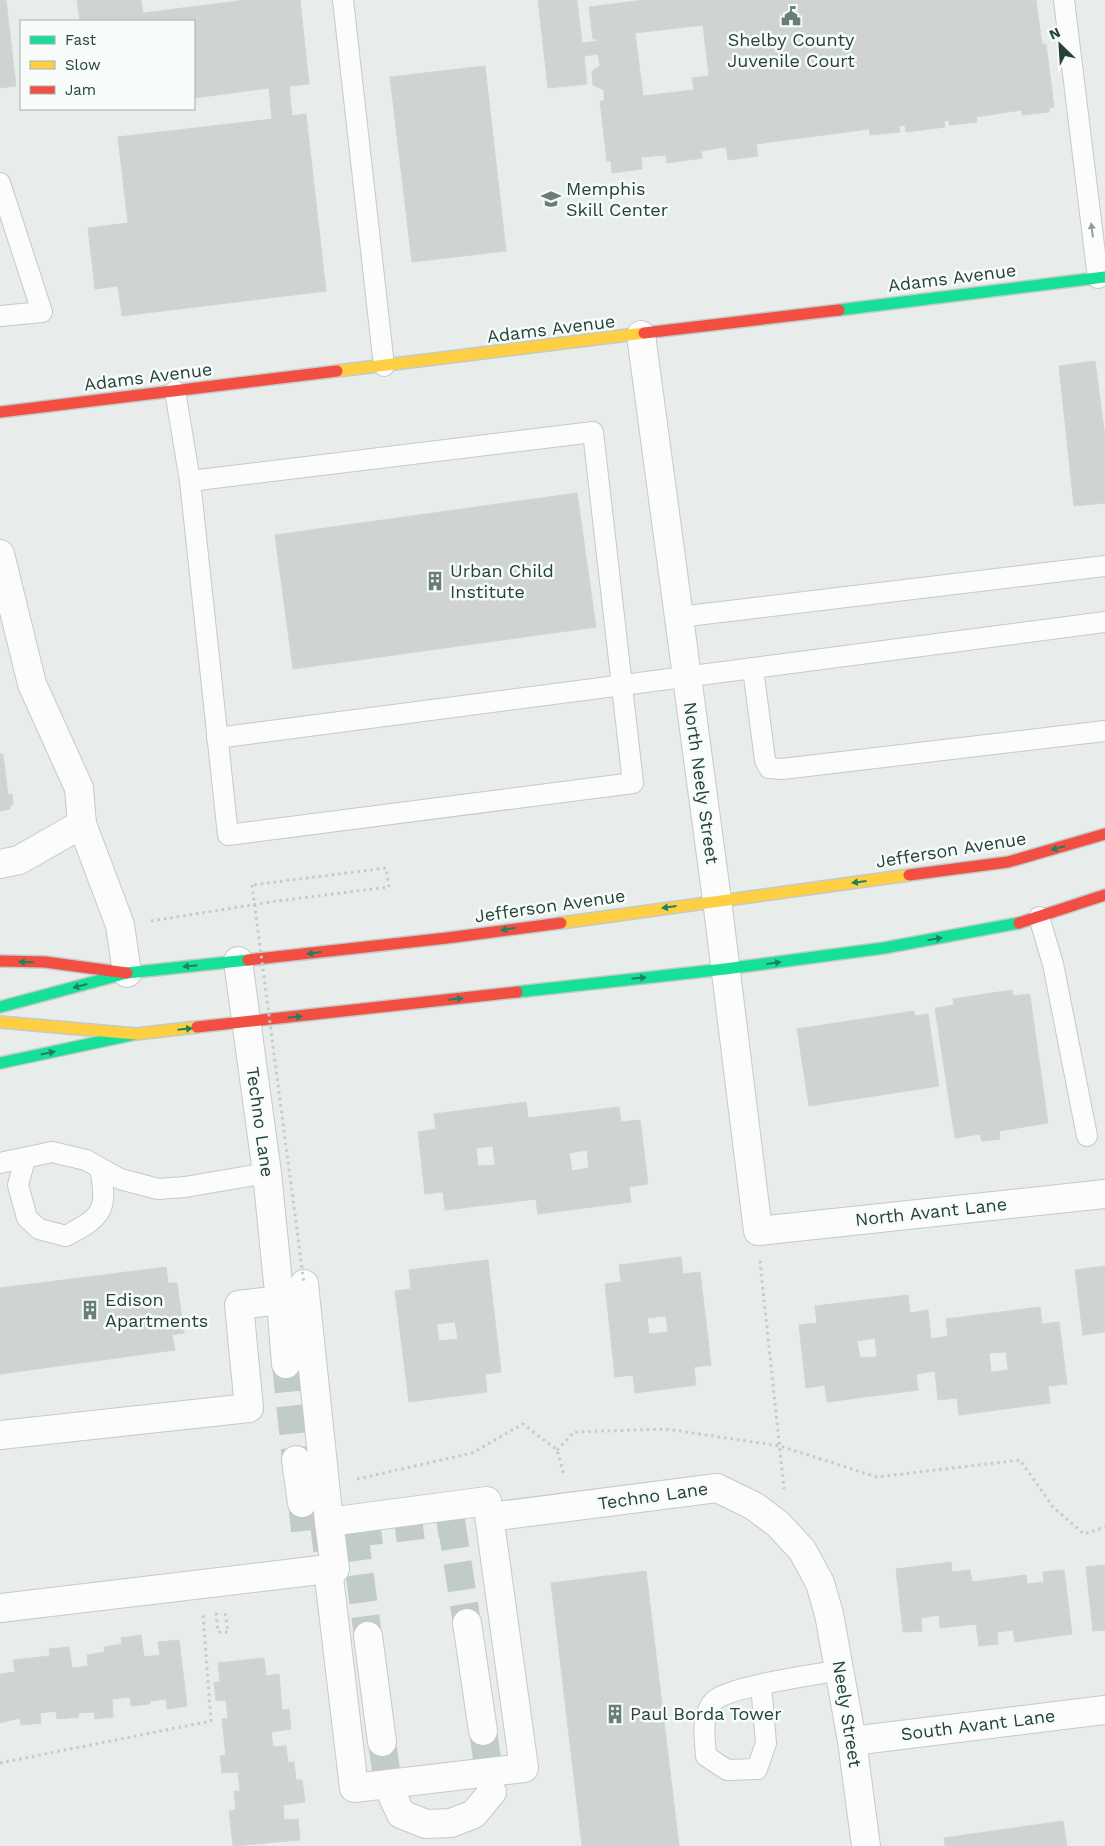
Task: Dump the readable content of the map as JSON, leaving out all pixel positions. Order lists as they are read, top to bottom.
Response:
{
  "streets": {
    "main road": ["Adams Avenue", "Jefferson Avenue"],
    "street": [
      "North Neely Street",
      "Techno Lane",
      "North Avant Lane",
      "Neely Street",
      "South Avant Lane"
    ]
  },
  "crossings": [
    ["Adams Avenue", "North Neely Street"],
    ["North Neely Street", "Jefferson Avenue"],
    ["North Neely Street", "North Avant Lane"],
    ["Jefferson Avenue", "Techno Lane"],
    ["Techno Lane", "Neely Street"],
    ["Neely Street", "South Avant Lane"]
  ],
  "places": {
    "public building": ["Shelby County Juvenile Court"],
    "school or university": ["Memphis Skill Center"],
    "building": ["Urban Child Institute", "Edison Apartments", "Paul Borda Tower"]
  },
  "legend": ["Fast", "Slow", "Jam"],
  "north": "top left"
}
